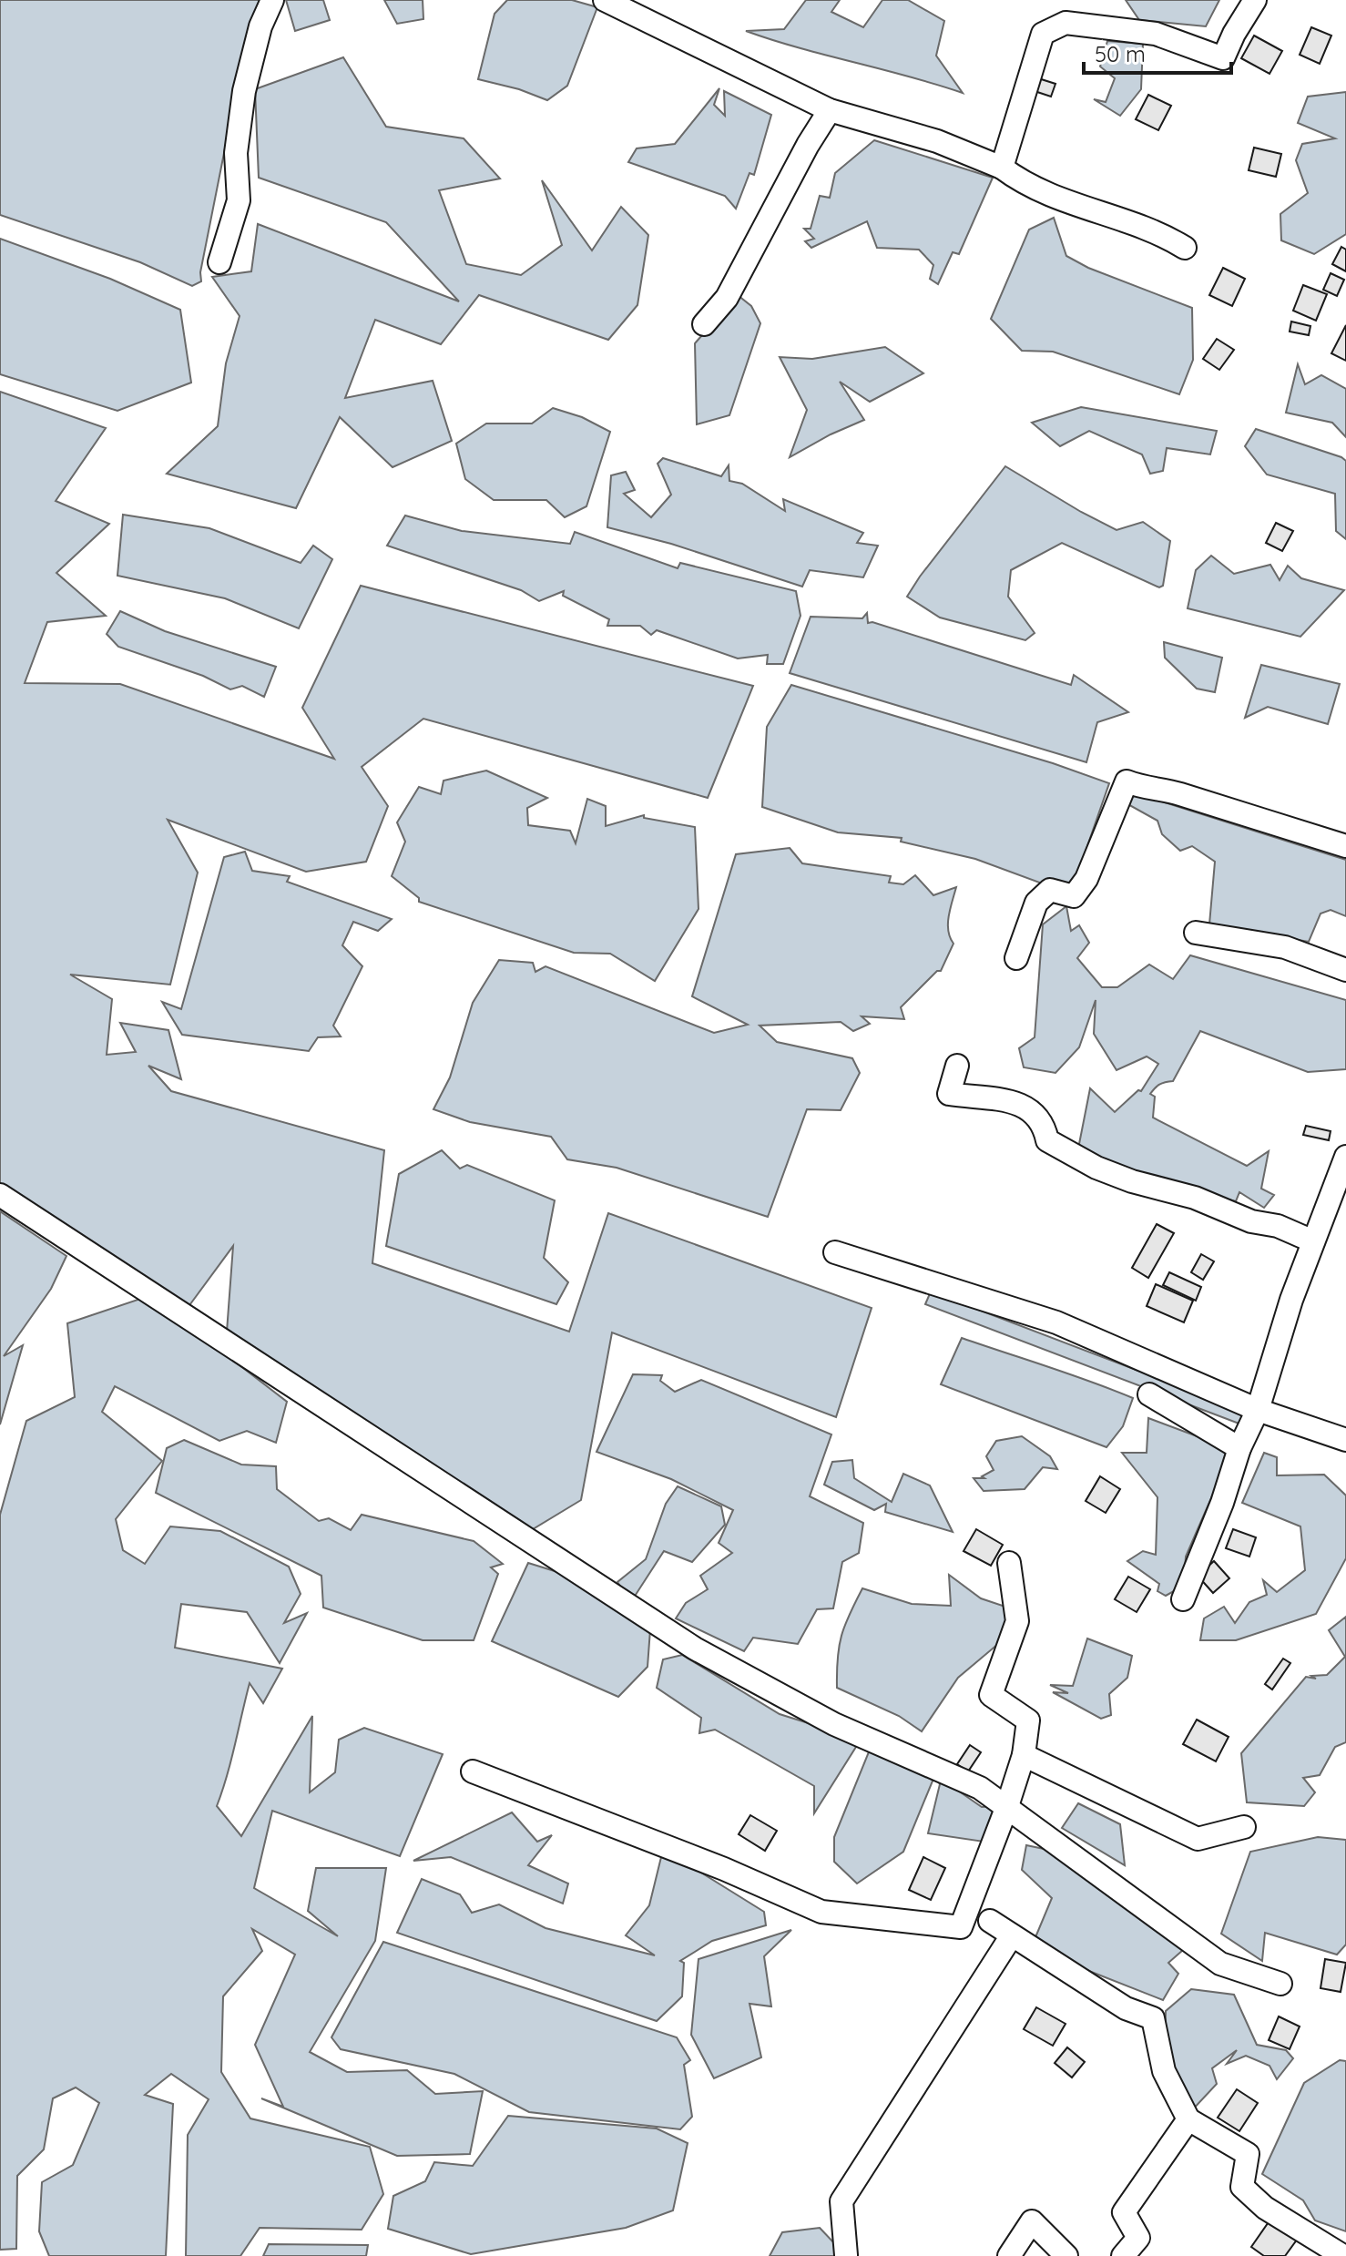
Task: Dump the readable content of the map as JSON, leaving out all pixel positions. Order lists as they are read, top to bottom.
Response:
{
  "scale_bar": "50 m"
}
